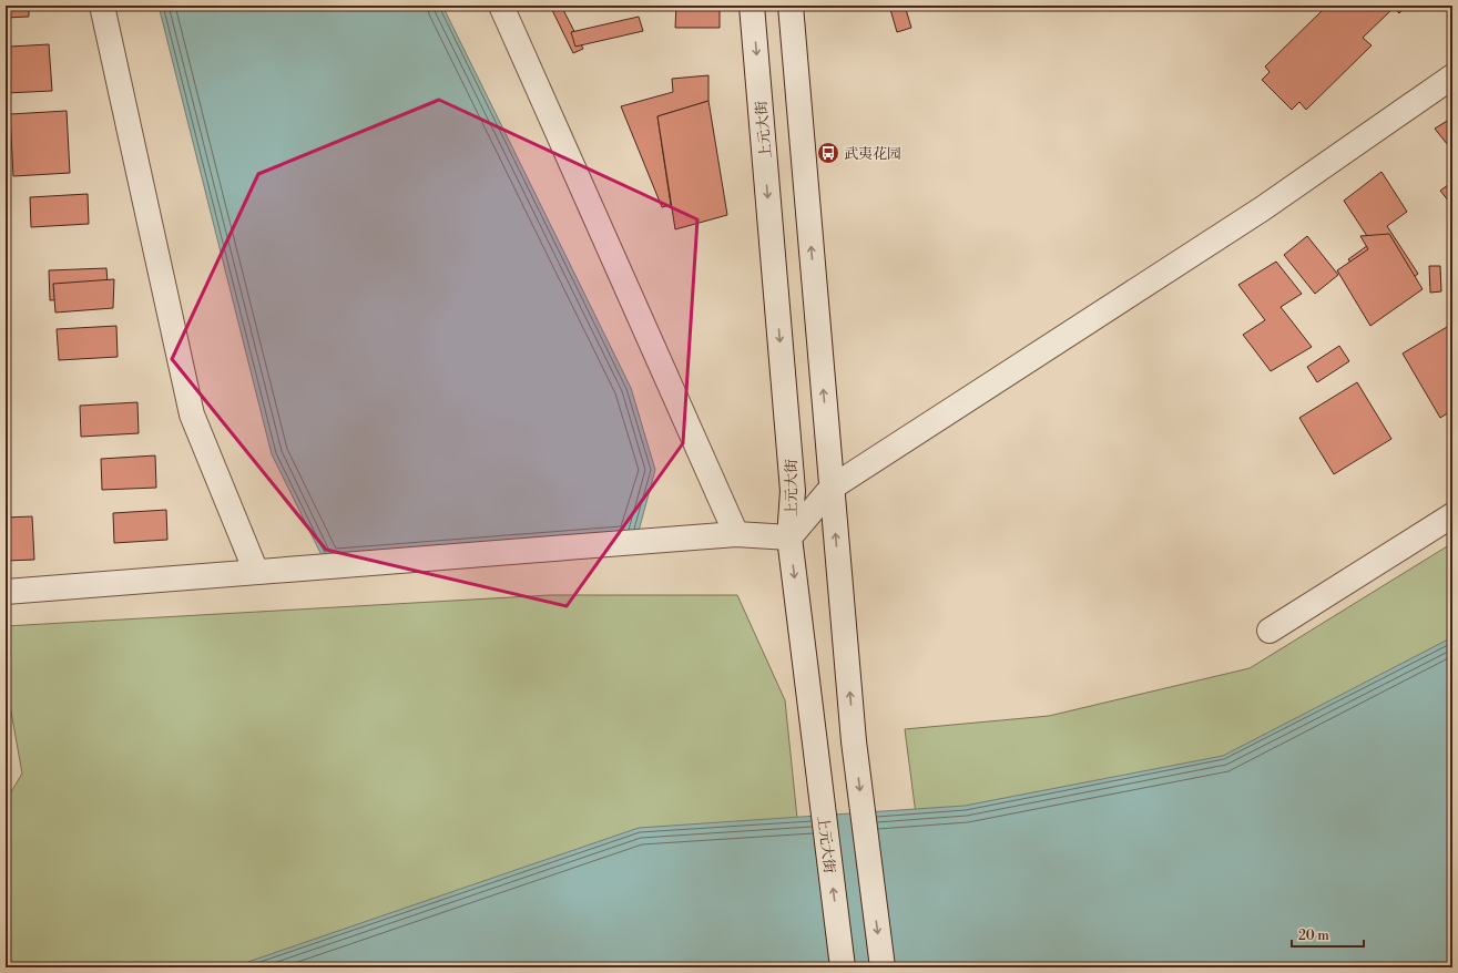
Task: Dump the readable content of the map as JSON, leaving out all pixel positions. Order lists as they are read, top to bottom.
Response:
{
  "streets": {
    "street": ["上元大街"]
  },
  "places": {
    "bus stop": ["武夷花园"]
  },
  "scale_bar": "20 m"
}
